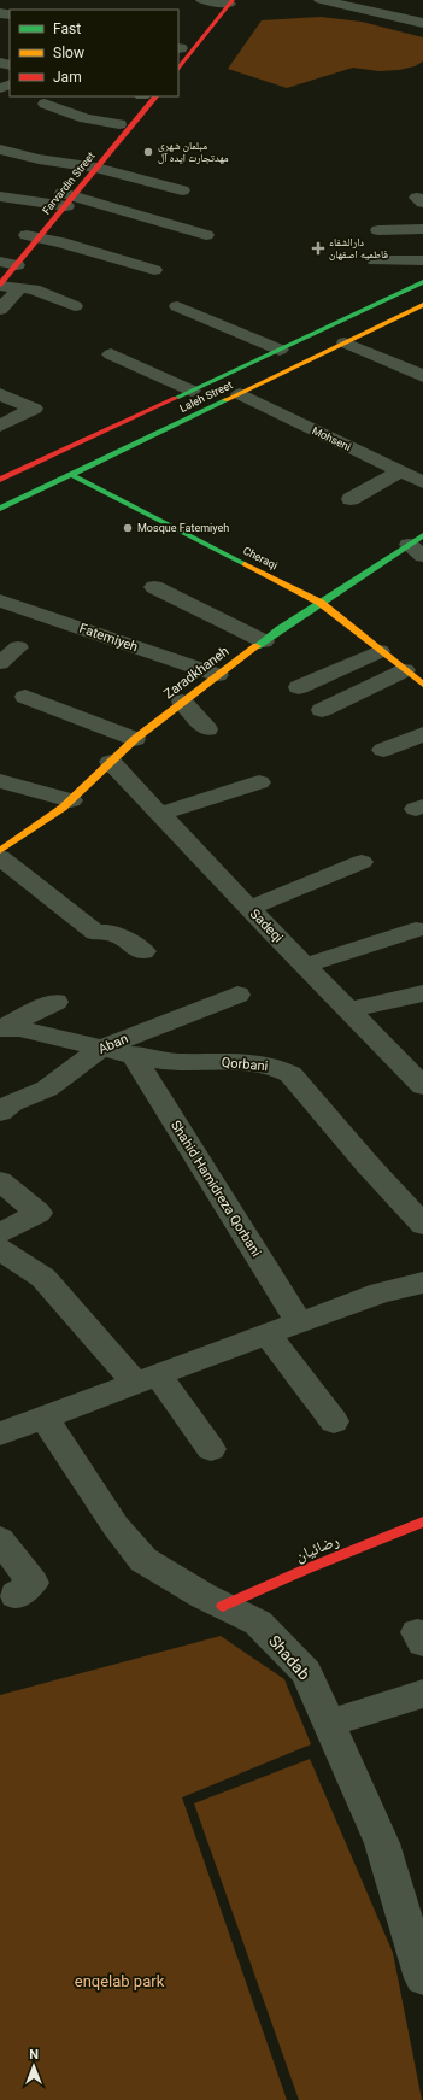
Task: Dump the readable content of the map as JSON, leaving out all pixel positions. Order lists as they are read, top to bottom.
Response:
{
  "streets": {
    "main road": [
      "Farvardin Street",
      "Laleh Street",
      "Cheraqi",
      "Zaradkhaneh",
      "رضائیان"
    ],
    "street": [
      "Mohseni",
      "Fatemiyeh",
      "Sadeqi",
      "Aban",
      "Qorbani",
      "Shahid Hamidreza Qorbani",
      "Shadab"
    ]
  },
  "crossings": [
    ["Laleh Street", "Mohseni"],
    ["Laleh Street", "Cheraqi"],
    ["Cheraqi", "Zaradkhaneh"],
    ["Fatemiyeh", "Zaradkhaneh"],
    ["Zaradkhaneh", "Sadeqi"],
    ["Aban", "Qorbani"],
    ["Qorbani", "Shahid Hamidreza Qorbani"],
    ["رضائیان", "Shadab"]
  ],
  "parks": ["enqelab park"],
  "places": {
    "other": ["مبلمان شهری مهدتجارت ایده آل", "Mosque Fatemiyeh"],
    "health": ["دارالشفاء فاطمیه اصفهان"]
  },
  "legend": ["Fast", "Slow", "Jam"],
  "north": "top"
}
